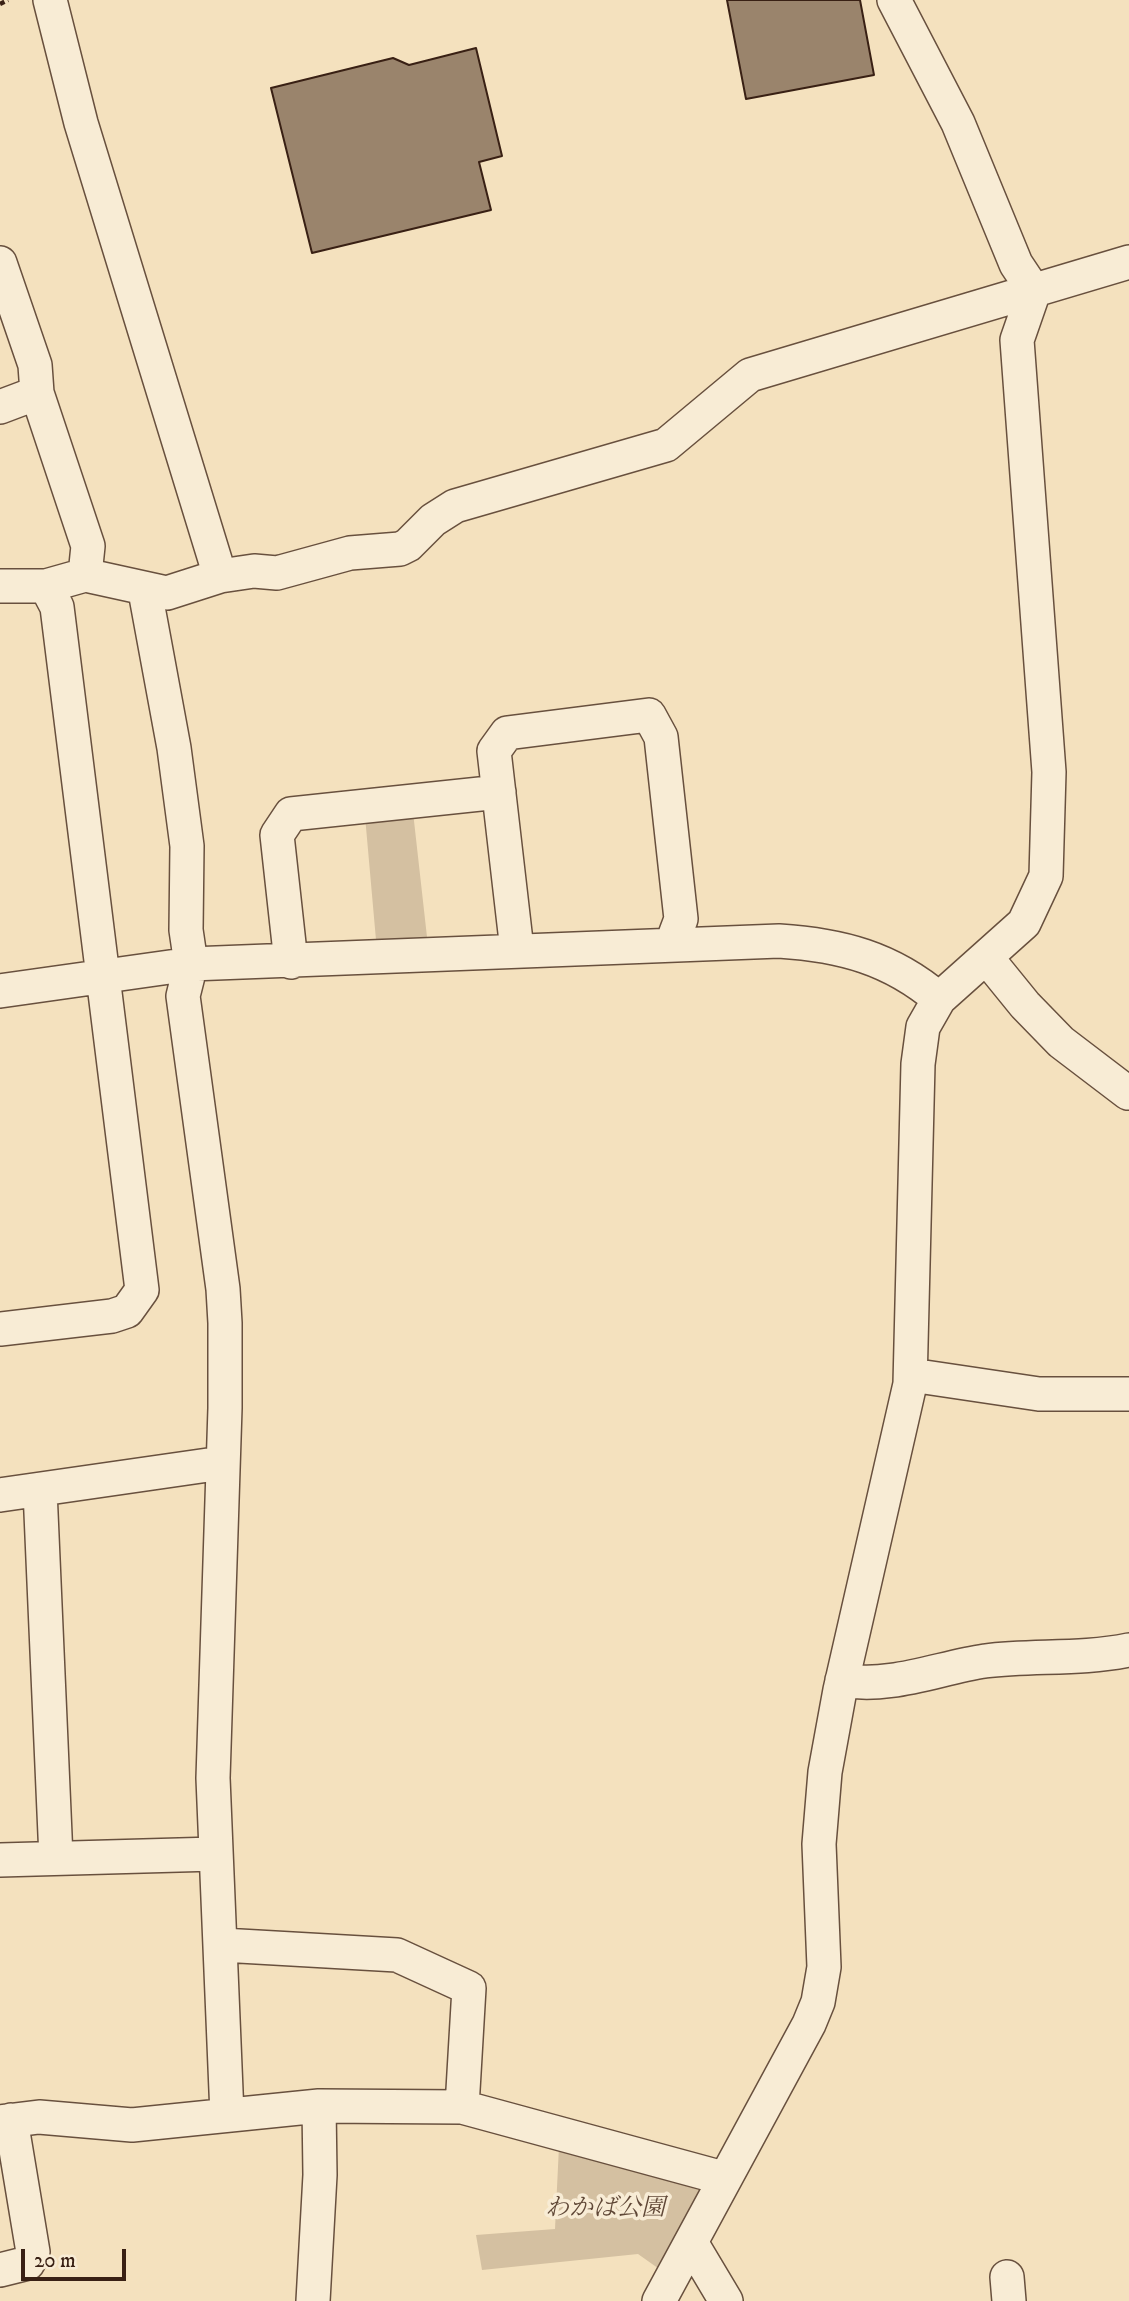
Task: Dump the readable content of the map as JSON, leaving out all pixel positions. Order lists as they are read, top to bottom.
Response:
{
  "parks": ["わかば公園"],
  "scale_bar": "20 m"
}
